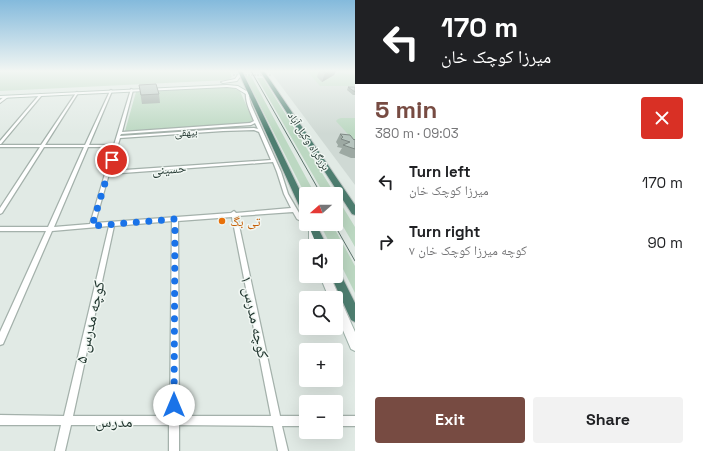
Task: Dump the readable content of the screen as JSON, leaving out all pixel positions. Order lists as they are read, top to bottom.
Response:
{
  "streets": {
    "highway": ["بزرگراه وکیل آباد"],
    "street": [
      "بیهقی",
      "حسینی",
      "کوچه مدرس ۱",
      "کوچه مدرس ۵",
      "مدرس"
    ]
  },
  "crossings": [
    ["کوچه مدرس ۱", "مدرس"],
    ["کوچه مدرس ۵", "مدرس"]
  ],
  "places": ["تی بگ"],
  "north": "left",
  "page": {
    "turn": ["170 m", "میرزا کوچک خان"],
    "heading": ["5 min", "380 m · 09:03"],
    "list": [
      {
        "name": "Turn left",
        "note": "میرزا کوچک خان",
        "value": "170 m"
      },
      {
        "name": "Turn right",
        "note": "کوچه میرزا کوچک خان ۷",
        "value": "90 m"
      }
    ],
    "map_buttons": ["+", "−"],
    "buttons": ["Exit", "Share"]
  }
}
